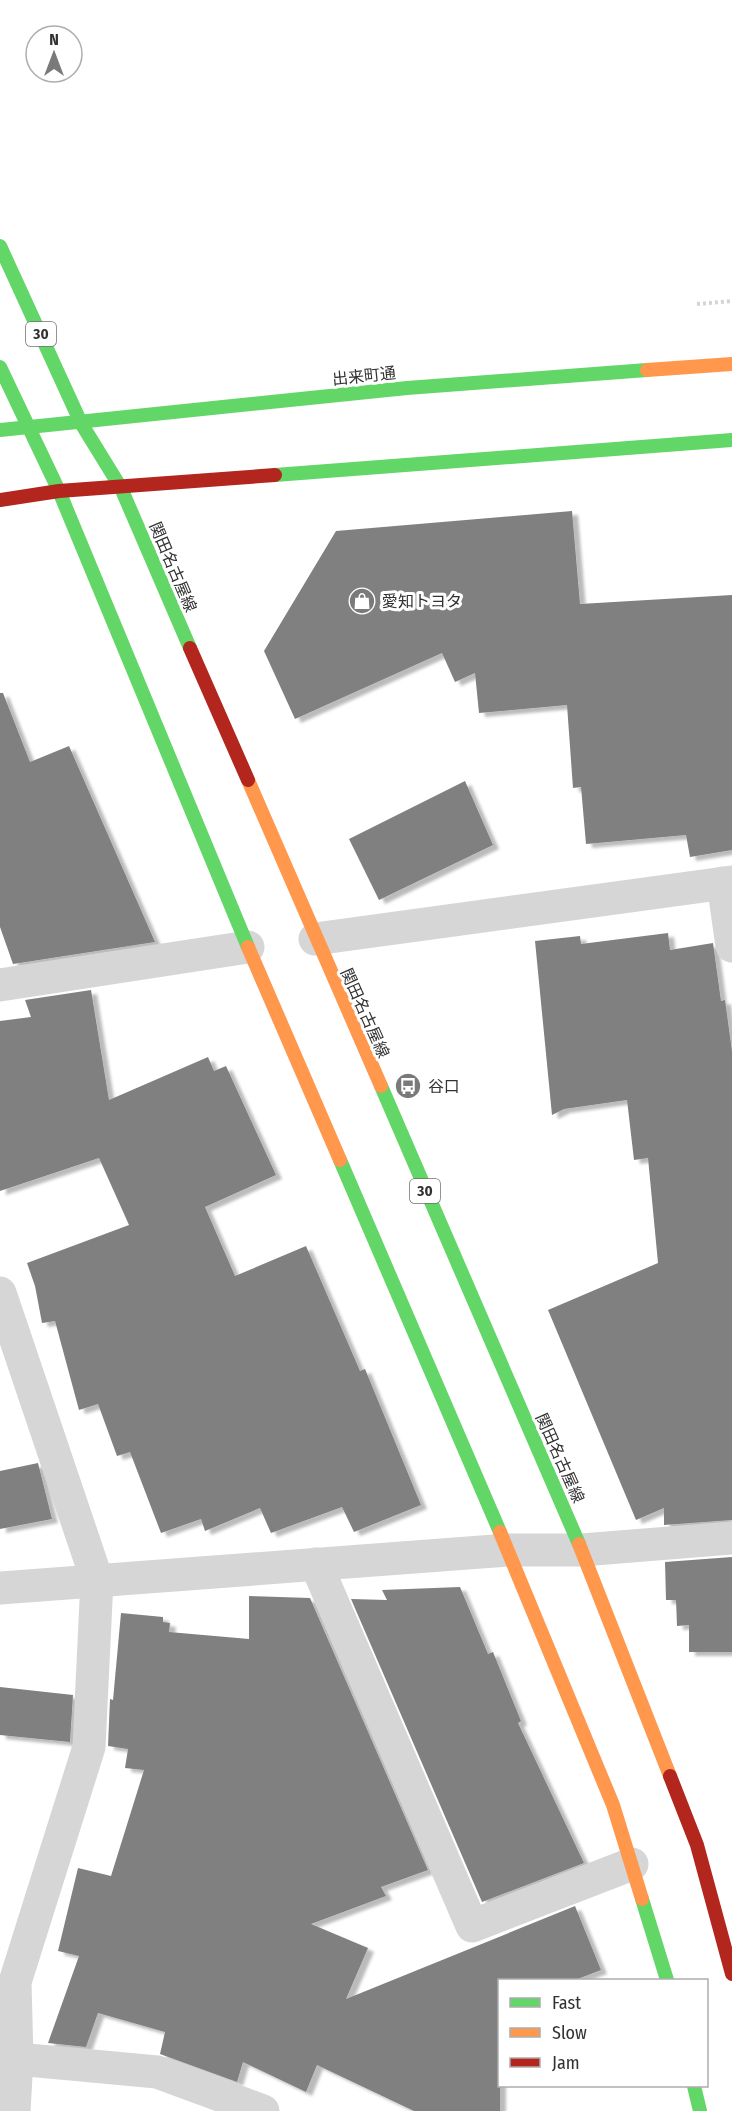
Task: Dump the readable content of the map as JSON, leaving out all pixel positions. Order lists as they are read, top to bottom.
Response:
{
  "streets": {
    "main road": ["30", "出来町通", "関田名古屋線"]
  },
  "crossings": [
    ["出来町通", "関田名古屋線"]
  ],
  "places": {
    "shop": ["愛知トヨタ"],
    "bus stop": ["谷口"]
  },
  "legend": ["Fast", "Slow", "Jam"],
  "north": "top"
}
